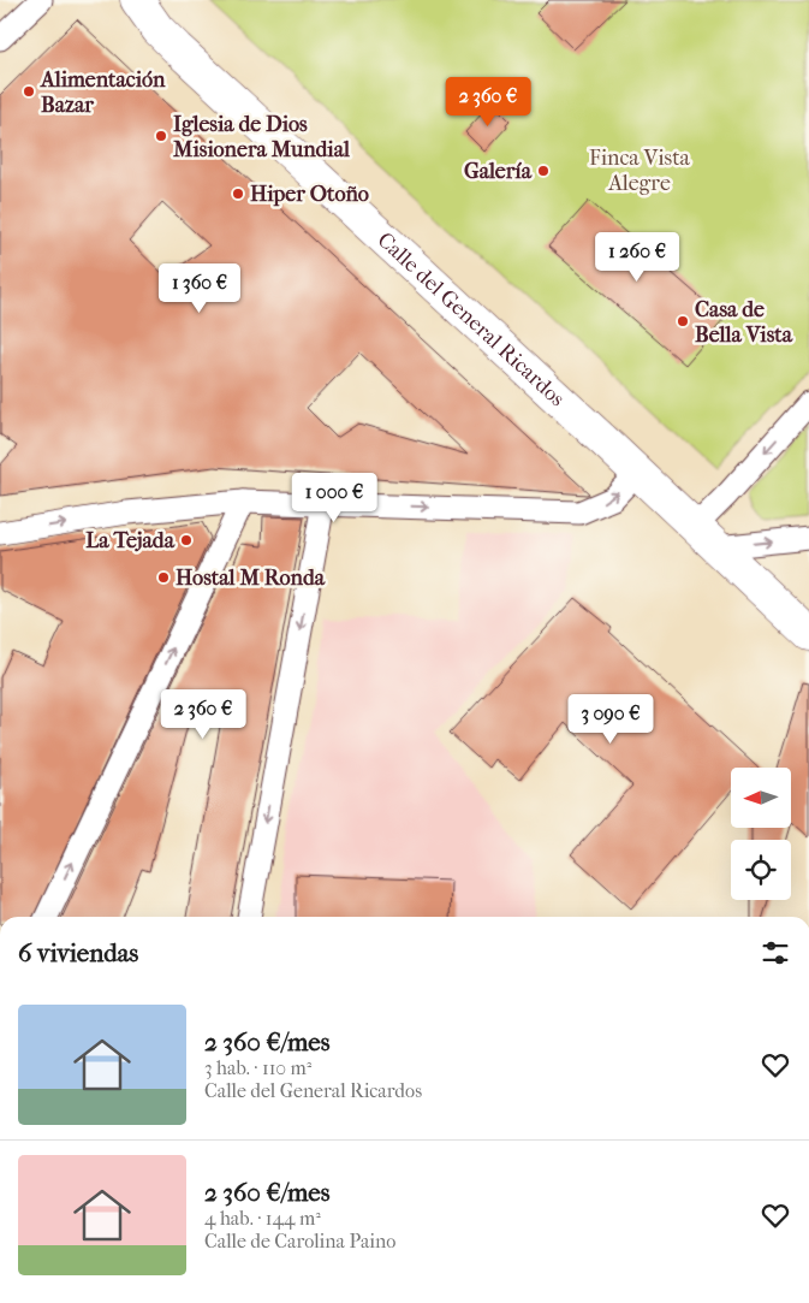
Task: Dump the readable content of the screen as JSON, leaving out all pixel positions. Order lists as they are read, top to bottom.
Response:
{
  "streets": {
    "main road": ["Calle del General Ricardos"]
  },
  "parks": ["Finca Vista Alegre"],
  "places": [
    "Alimentación Bazar",
    "Iglesia de Dios Misionera Mundial",
    "Galería",
    "Hiper Otoño",
    "Casa de Bella Vista",
    "La Tejada",
    "Hostal M Ronda"
  ],
  "north": "left",
  "page": {
    "price": [
      "2 360 €",
      "1 260 €",
      "1 360 €",
      "1 000 €",
      "2 360 €",
      "3 090 €"
    ],
    "heading": "6 viviendas",
    "list": [
      {
        "name": "2 360 €/mes",
        "note": "3 hab. · 110 m² · Calle del General Ricardos"
      },
      {
        "name": "2 360 €/mes",
        "note": "4 hab. · 144 m² · Calle de Carolina Paino"
      }
    ]
  }
}
